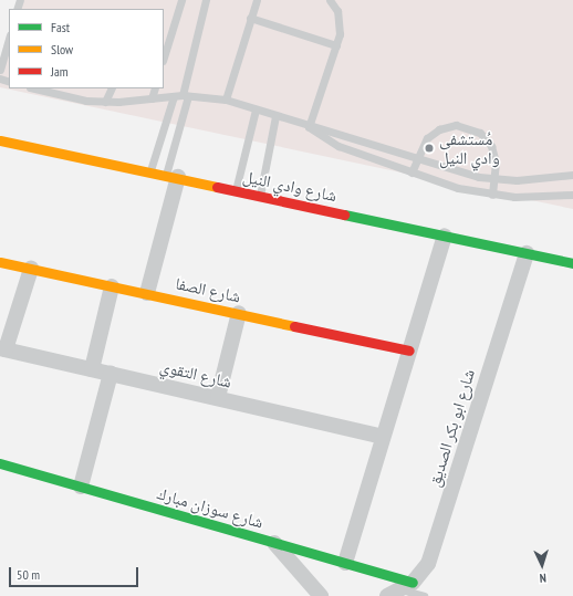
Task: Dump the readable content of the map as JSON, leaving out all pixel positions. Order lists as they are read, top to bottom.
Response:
{
  "streets": {
    "street": [
      "شارع وادي النيل",
      "شارع الصفا",
      "شارع التقوي",
      "شارع ابو بكر الصديق",
      "شارع سوزان مبارك"
    ]
  },
  "crossings": [
    ["شارع وادي النيل", "شارع ابو بكر الصديق"],
    ["شارع ابو بكر الصديق", "شارع سوزان مبارك"]
  ],
  "places": ["مُستشفى وادي النيل"],
  "legend": ["Fast", "Slow", "Jam"],
  "scale_bar": "50 m",
  "north": "bottom"
}
